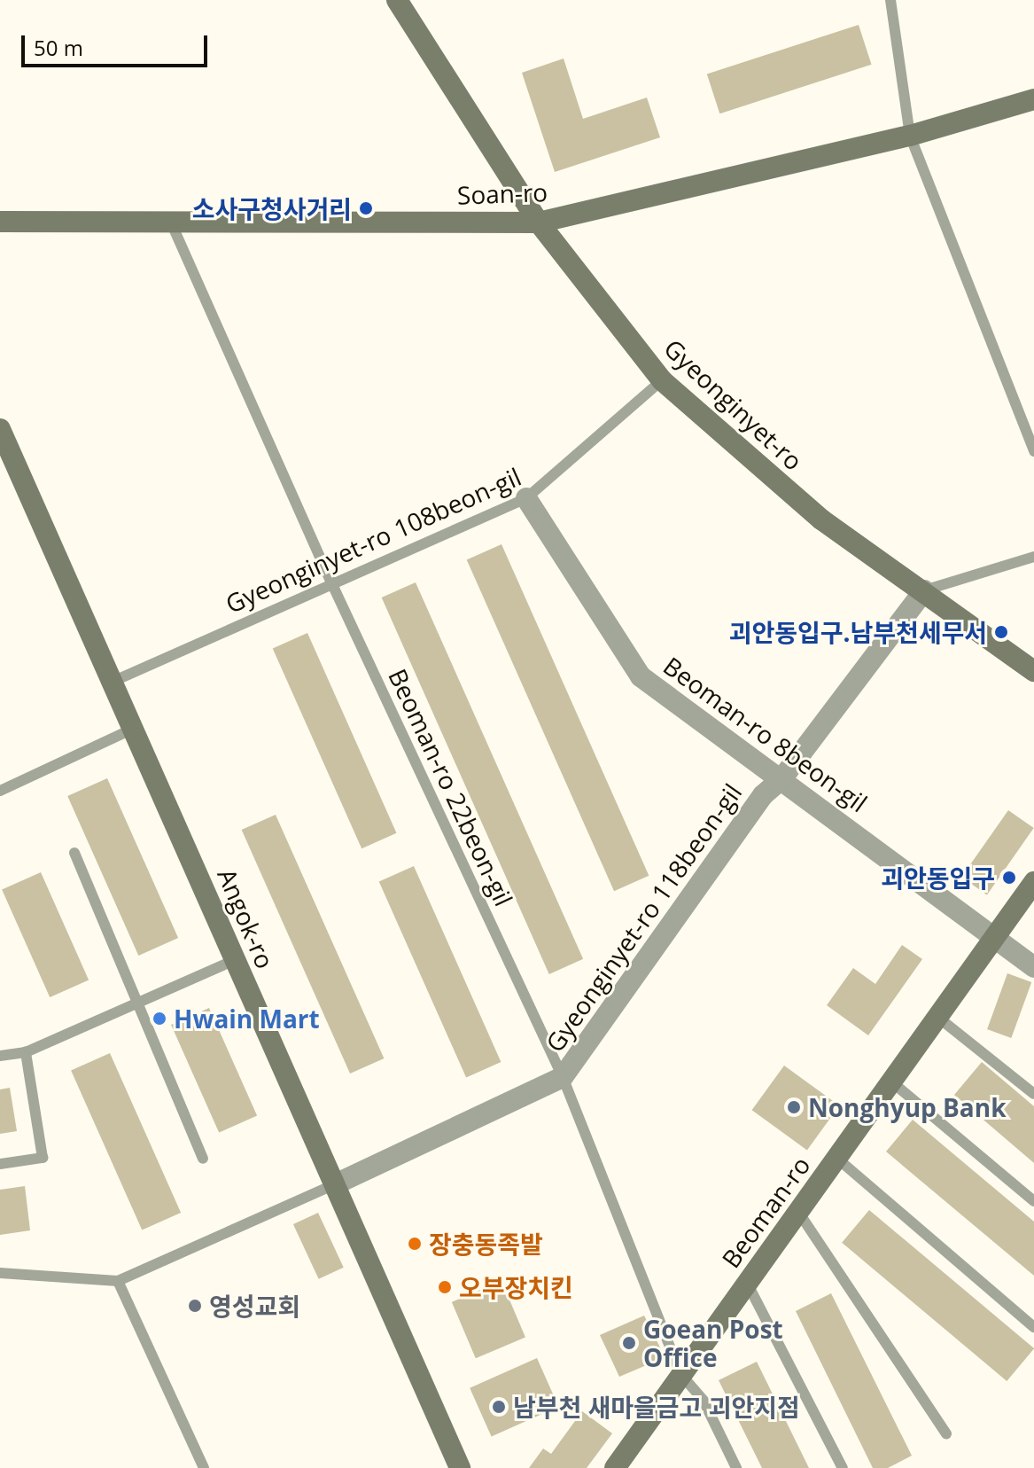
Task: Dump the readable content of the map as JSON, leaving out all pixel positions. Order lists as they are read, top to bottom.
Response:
{
  "streets": {
    "street": [
      "Soan-ro",
      "Gyeonginyet-ro",
      "Beoman-ro 8beon-gil",
      "Gyeonginyet-ro 118beon-gil",
      "Angok-ro",
      "Beoman-ro"
    ],
    "lane": ["Gyeonginyet-ro 108beon-gil", "Beoman-ro 22beon-gil"]
  },
  "crossings": [
    ["Soan-ro", "Gyeonginyet-ro"],
    ["Soan-ro", "Beoman-ro 22beon-gil"],
    ["Gyeonginyet-ro", "Gyeonginyet-ro 108beon-gil"],
    ["Gyeonginyet-ro", "Gyeonginyet-ro 118beon-gil"],
    ["Gyeonginyet-ro 108beon-gil", "Beoman-ro 8beon-gil"],
    ["Gyeonginyet-ro 108beon-gil", "Beoman-ro 22beon-gil"],
    ["Gyeonginyet-ro 108beon-gil", "Angok-ro"],
    ["Beoman-ro 8beon-gil", "Gyeonginyet-ro 118beon-gil"],
    ["Beoman-ro 8beon-gil", "Beoman-ro"],
    ["Beoman-ro 22beon-gil", "Gyeonginyet-ro 118beon-gil"],
    ["Beoman-ro 22beon-gil", "Beoman-ro"],
    ["Gyeonginyet-ro 118beon-gil", "Angok-ro"]
  ],
  "places": [
    "소사구청사거리",
    "괴안동입구.남부천세무서",
    "괴안동입구",
    "Hwain Mart",
    "Nonghyup Bank",
    "장충동족발",
    "오부장치킨",
    "영성교회",
    "Goean Post Office",
    "남부천 새마을금고 괴안지점"
  ],
  "scale_bar": "50 m"
}
